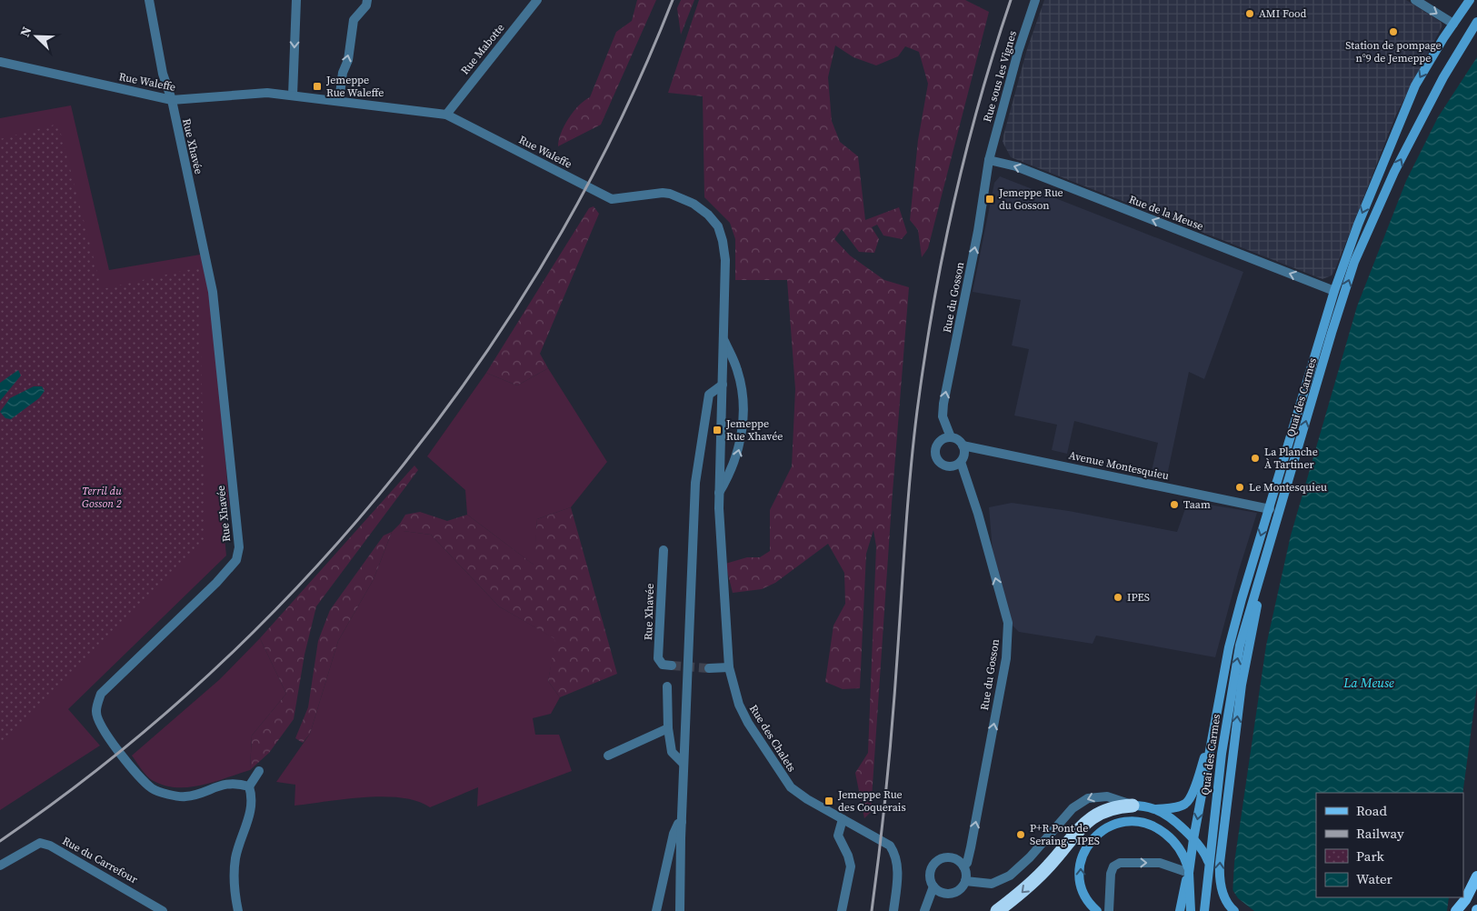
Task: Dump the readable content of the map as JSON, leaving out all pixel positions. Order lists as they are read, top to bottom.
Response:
{
  "streets": {
    "main road": ["Quai des Carmes"],
    "street": [
      "Rue Mabotte",
      "Rue sous les Vignes",
      "Rue Waleffe",
      "Rue Xhavée",
      "Rue de la Meuse",
      "Rue du Gosson",
      "Avenue Montesquieu",
      "Rue des Chalets",
      "Rue du Carrefour"
    ]
  },
  "crossings": [
    ["Rue Mabotte", "Rue Waleffe"],
    ["Rue sous les Vignes", "Rue de la Meuse"],
    ["Rue sous les Vignes", "Rue du Gosson"],
    ["Rue Waleffe", "Rue Xhavée"],
    ["Rue Waleffe", "Rue des Chalets"],
    ["Rue de la Meuse", "Rue du Gosson"],
    ["Rue de la Meuse", "Quai des Carmes"],
    ["Rue du Gosson", "Avenue Montesquieu"],
    ["Quai des Carmes", "Avenue Montesquieu"]
  ],
  "one_way": ["Rue de la Meuse", "Rue du Gosson"],
  "water": ["La Meuse"],
  "parks": ["Terril du Gosson 2"],
  "places": {
    "other": [
      "AMI Food",
      "Station de pompage n°9 de Jemeppe",
      "La Planche À Tartiner",
      "Le Montesquieu",
      "Taam",
      "IPES",
      "P+R Pont de Seraing – IPES"
    ],
    "transit": [
      "Jemeppe Rue Waleffe",
      "Jemeppe Rue du Gosson",
      "Jemeppe Rue Xhavée",
      "Jemeppe Rue des Coquerais"
    ]
  },
  "legend": [
    "Road",
    "Railway",
    "Park",
    "Water"
  ],
  "north": "top left"
}
